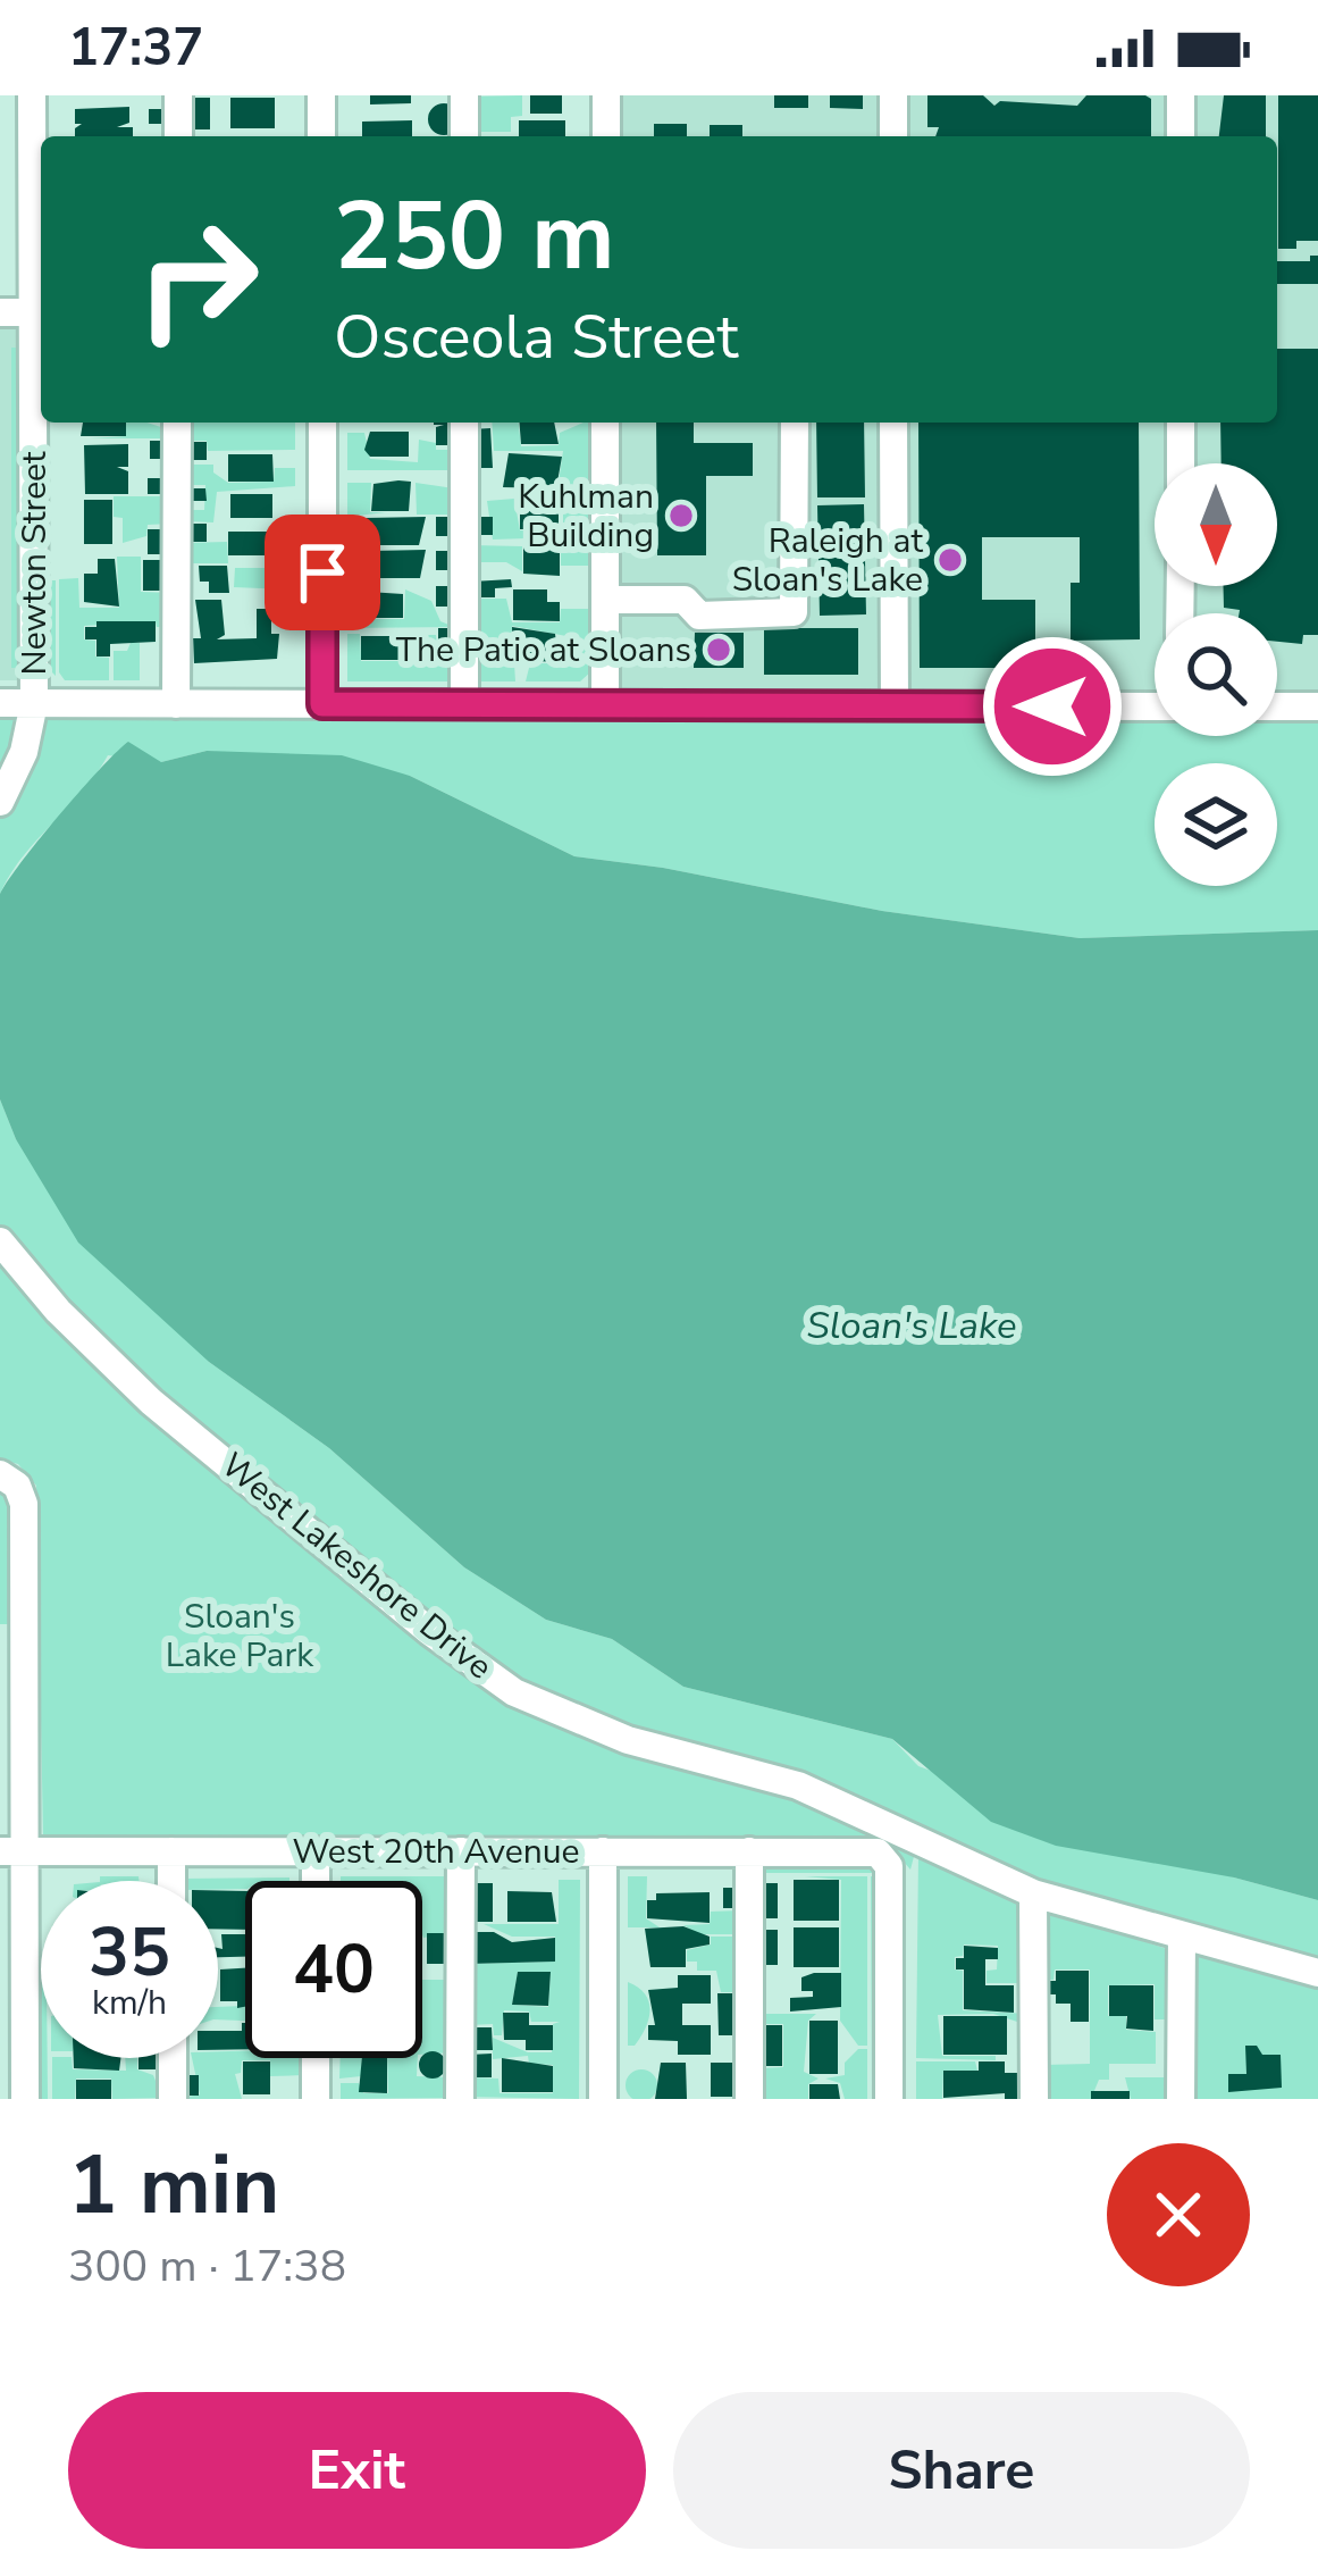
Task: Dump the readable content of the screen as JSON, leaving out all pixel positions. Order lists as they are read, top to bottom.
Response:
{
  "streets": {
    "street": ["Newton Street", "West Lakeshore Drive", "West 20th Avenue"]
  },
  "water": ["Sloan's Lake"],
  "parks": ["Sloan's Lake Park"],
  "places": ["Kuhlman Building", "Raleigh at Sloan's Lake", "The Patio at Sloans"],
  "north": "bottom",
  "page": {
    "status": "17:37",
    "turn": ["250 m", "Osceola Street"],
    "speed": "35 km/h",
    "limit": "40",
    "heading": ["1 min", "300 m · 17:38"],
    "buttons": ["Exit", "Share"]
  }
}
